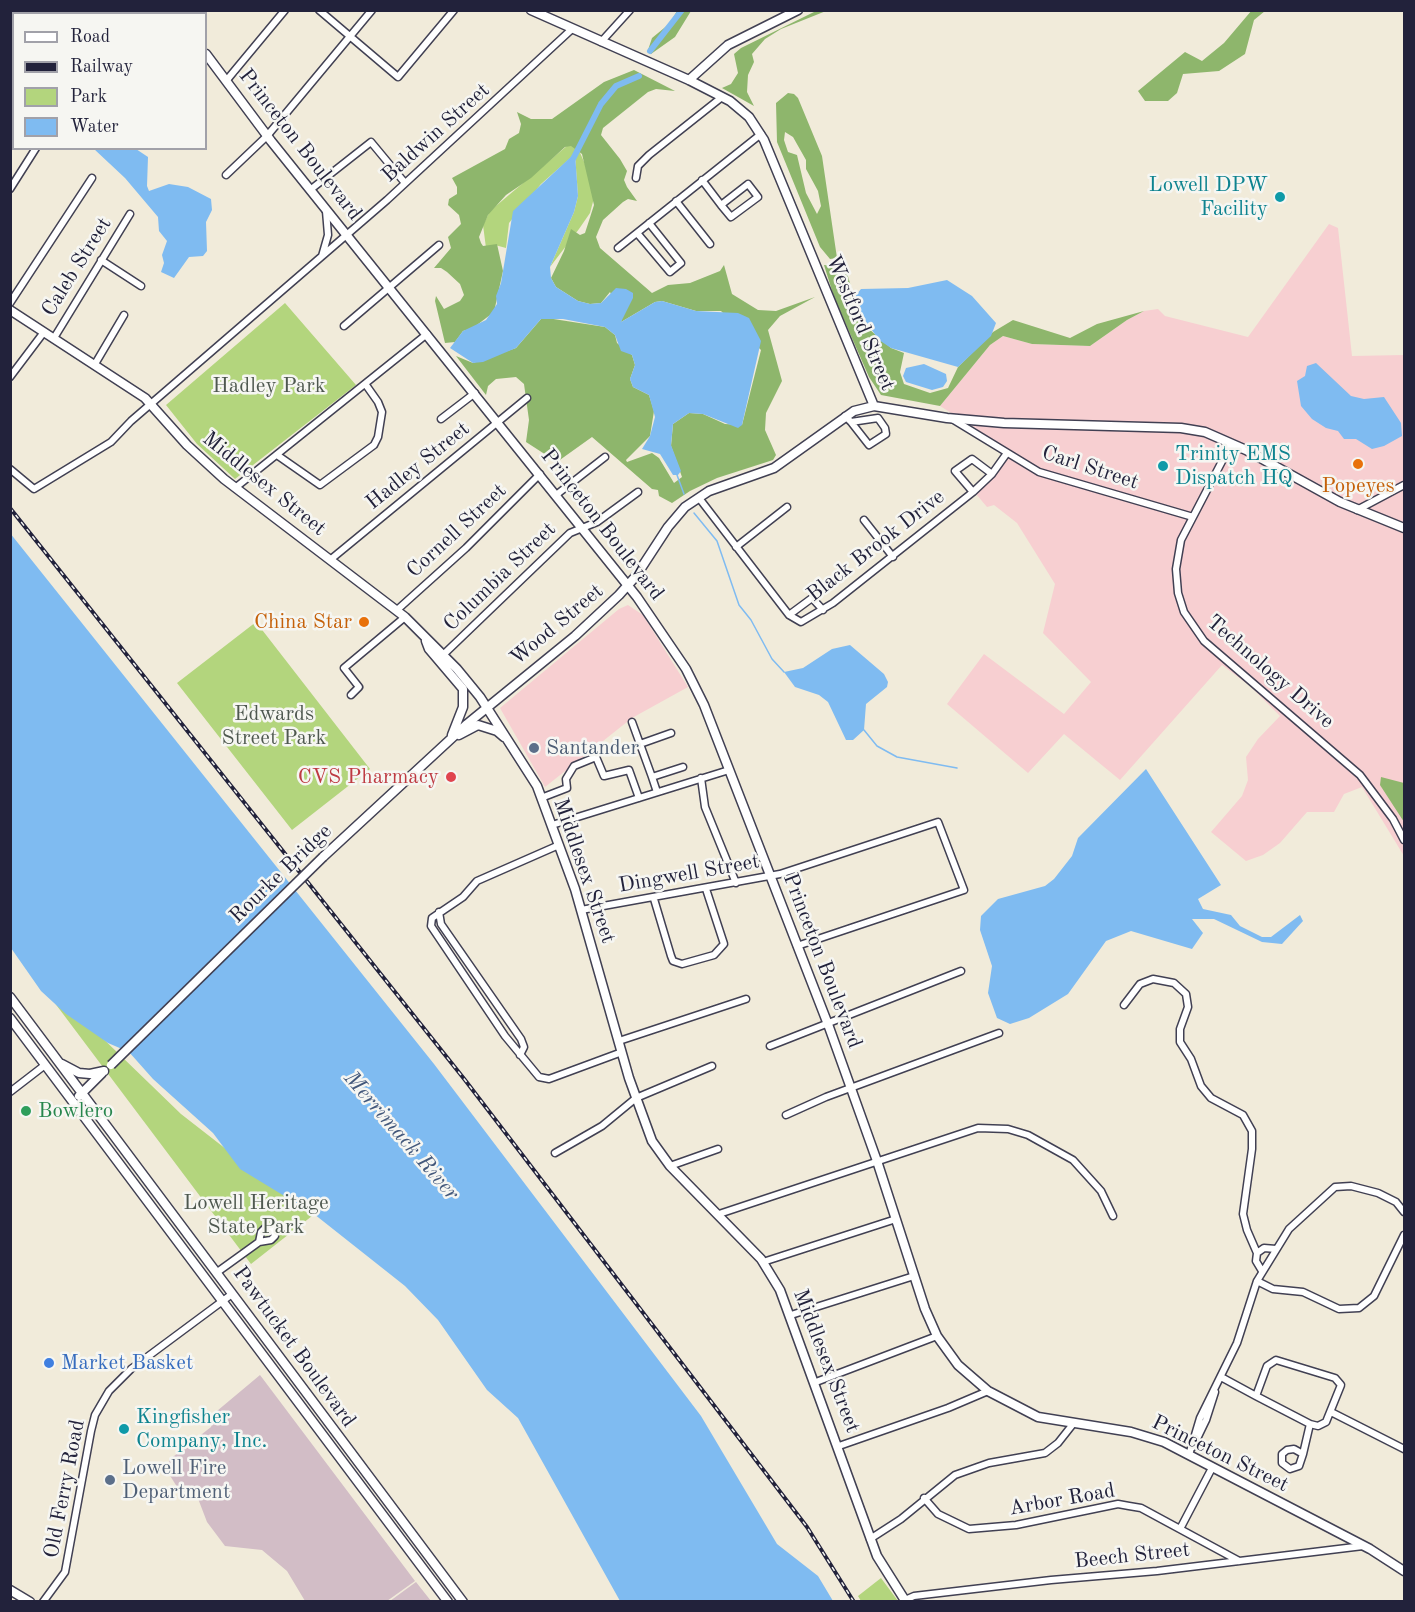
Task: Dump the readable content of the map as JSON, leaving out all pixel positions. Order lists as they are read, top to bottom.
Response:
{
  "streets": {
    "main road": [
      "Princeton Boulevard",
      "Westford Street",
      "Middlesex Street",
      "Wood Street",
      "Rourke Bridge",
      "Pawtucket Boulevard",
      "Princeton Street"
    ],
    "street": [
      "Baldwin Street",
      "Caleb Street",
      "Hadley Street",
      "Carl Street",
      "Cornell Street",
      "Black Brook Drive",
      "Columbia Street",
      "Technology Drive",
      "Dingwell Street",
      "Old Ferry Road",
      "Arbor Road",
      "Beech Street"
    ]
  },
  "crossings": [
    ["Baldwin Street", "Princeton Boulevard"],
    ["Baldwin Street", "Westford Street"],
    ["Baldwin Street", "Middlesex Street"],
    ["Princeton Boulevard", "Hadley Street"],
    ["Princeton Boulevard", "Cornell Street"],
    ["Princeton Boulevard", "Columbia Street"],
    ["Princeton Boulevard", "Wood Street"],
    ["Princeton Boulevard", "Dingwell Street"],
    ["Princeton Boulevard", "Princeton Street"],
    ["Caleb Street", "Middlesex Street"],
    ["Westford Street", "Carl Street"],
    ["Westford Street", "Wood Street"],
    ["Westford Street", "Technology Drive"],
    ["Hadley Street", "Middlesex Street"],
    ["Carl Street", "Black Brook Drive"],
    ["Carl Street", "Technology Drive"],
    ["Middlesex Street", "Cornell Street"],
    ["Middlesex Street", "Columbia Street"],
    ["Middlesex Street", "Wood Street"],
    ["Middlesex Street", "Rourke Bridge"],
    ["Middlesex Street", "Dingwell Street"],
    ["Middlesex Street", "Beech Street"],
    ["Black Brook Drive", "Wood Street"],
    ["Wood Street", "Rourke Bridge"],
    ["Rourke Bridge", "Pawtucket Boulevard"],
    ["Pawtucket Boulevard", "Old Ferry Road"],
    ["Princeton Street", "Beech Street"],
    ["Arbor Road", "Beech Street"]
  ],
  "water": ["Merrimack River"],
  "parks": ["Hadley Park", "Edwards Street Park", "Lowell Heritage State Park"],
  "places": [
    "Lowell DPW Facility",
    "Popeyes",
    "Trinity EMS Dispatch HQ",
    "China Star",
    "Santander",
    "CVS Pharmacy",
    "Bowlero",
    "Market Basket",
    "Kingfisher Company, Inc.",
    "Lowell Fire Department"
  ],
  "legend": [
    "Road",
    "Railway",
    "Park",
    "Water"
  ]
}
